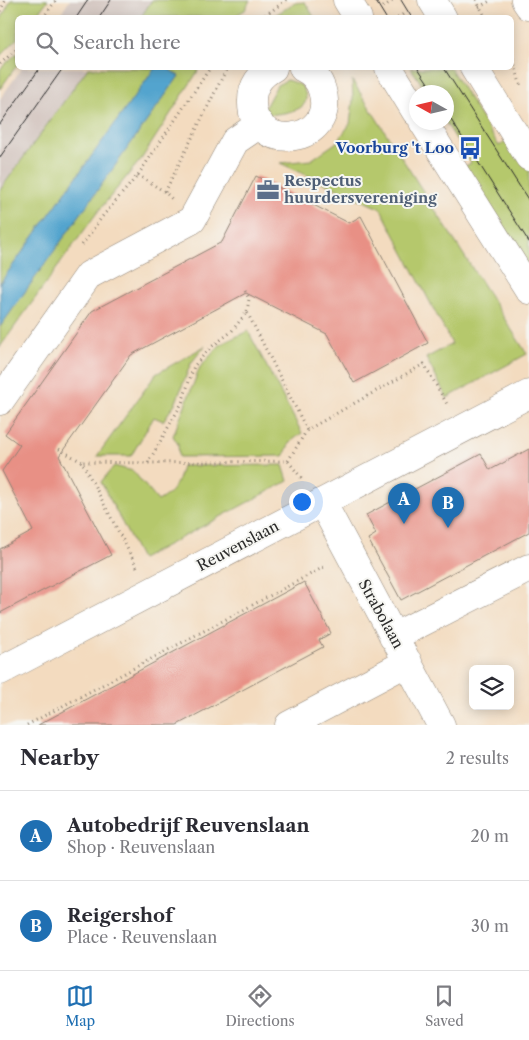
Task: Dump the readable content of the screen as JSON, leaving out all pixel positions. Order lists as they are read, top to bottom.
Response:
{
  "streets": {
    "street": ["Reuvenslaan", "Strabolaan"]
  },
  "crossings": [
    ["Reuvenslaan", "Strabolaan"]
  ],
  "places": {
    "bus stop": ["Voorburg 't Loo"],
    "office": ["Respectus huurdersvereniging"]
  },
  "north": "left",
  "page": {
    "search": "Search here",
    "pins": ["A", "B"],
    "heading": ["Nearby", "2 results"],
    "list": [
      {
        "mark": "A",
        "name": "Autobedrijf Reuvenslaan",
        "note": "Shop · Reuvenslaan",
        "value": "20 m"
      },
      {
        "mark": "B",
        "name": "Reigershof",
        "note": "Place · Reuvenslaan",
        "value": "30 m"
      }
    ],
    "nav": ["Map", "Directions", "Saved"]
  }
}
